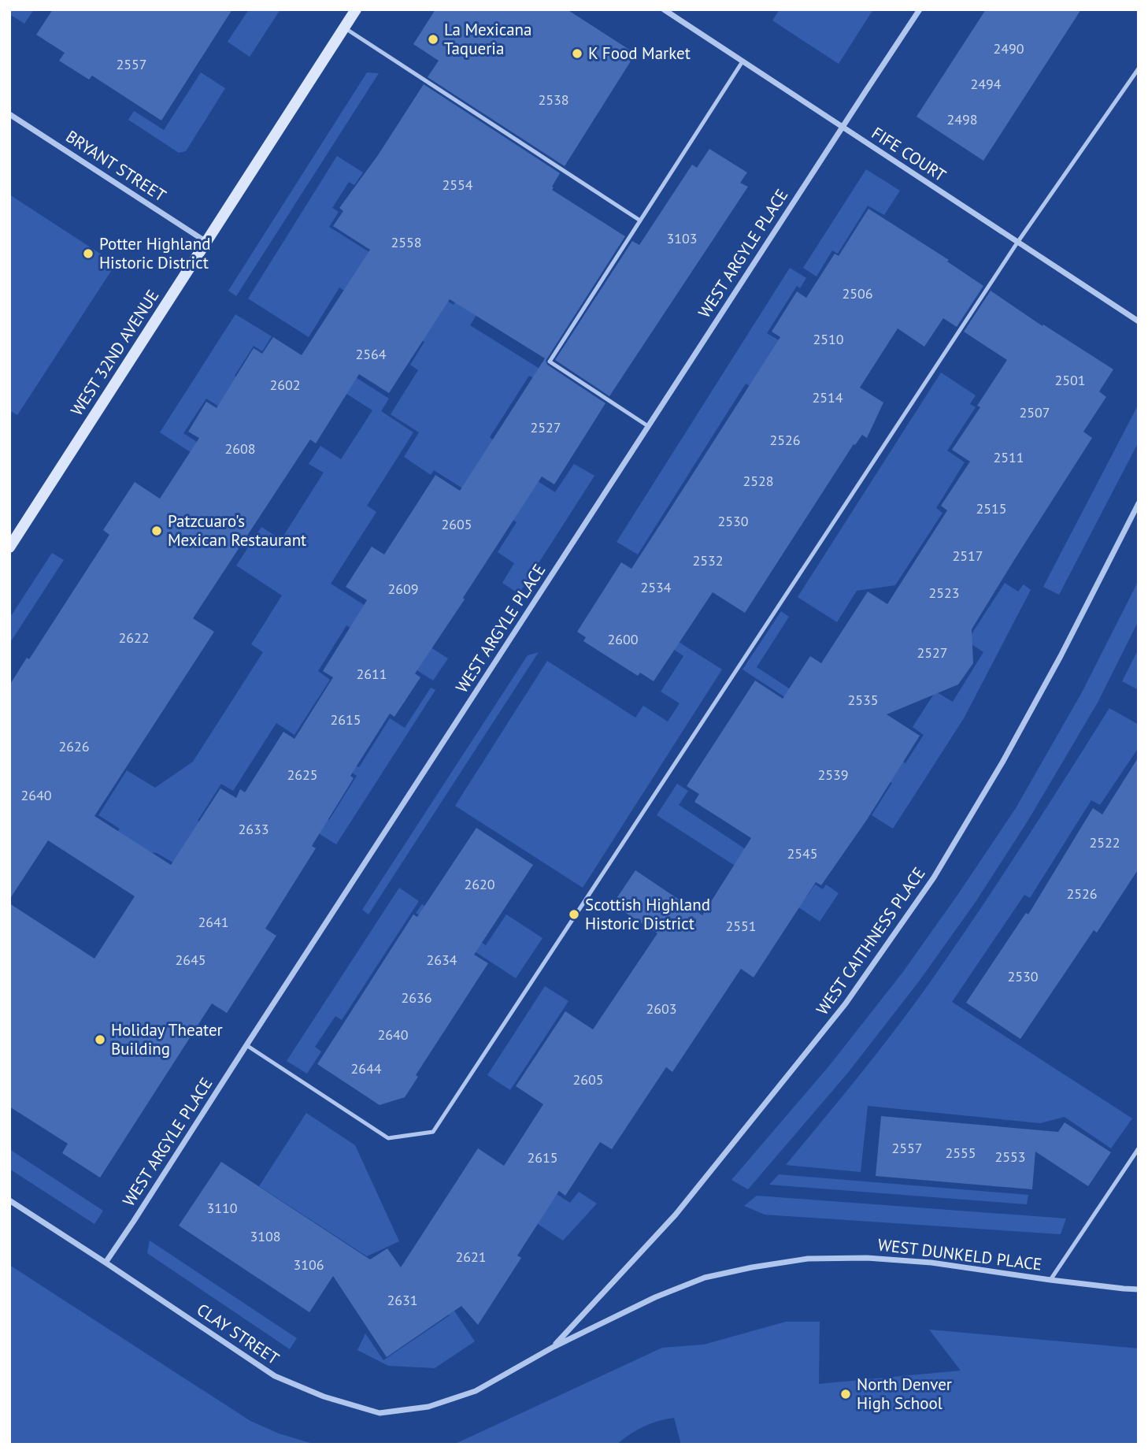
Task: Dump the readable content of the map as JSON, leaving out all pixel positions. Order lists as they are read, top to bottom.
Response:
{
  "streets": {
    "street": [
      "FIFE COURT",
      "BRYANT STREET",
      "WEST ARGYLE PLACE",
      "WEST 32ND AVENUE",
      "WEST CAITHNESS PLACE",
      "WEST DUNKELD PLACE",
      "CLAY STREET"
    ]
  },
  "crossings": [
    ["FIFE COURT", "WEST ARGYLE PLACE"],
    ["BRYANT STREET", "WEST 32ND AVENUE"],
    ["WEST ARGYLE PLACE", "CLAY STREET"],
    ["WEST CAITHNESS PLACE", "WEST DUNKELD PLACE"],
    ["WEST DUNKELD PLACE", "CLAY STREET"]
  ],
  "places": [
    "La Mexicana Taqueria",
    "K Food Market",
    "Potter Highland Historic District",
    "Patzcuaro's Mexican Restaurant",
    "Scottish Highland Historic District",
    "Holiday Theater Building",
    "North Denver High School"
  ],
  "house_numbers": [
    "2490",
    "2557",
    "2494",
    "2538",
    "2498",
    "2554",
    "3103",
    "2558",
    "2506",
    "2510",
    "2564",
    "2501",
    "2602",
    "2514",
    "2507",
    "2527",
    "2526",
    "2608",
    "2511",
    "2528",
    "2515",
    "2530",
    "2605",
    "2517",
    "2532",
    "2534",
    "2609",
    "2523",
    "2622",
    "2600",
    "2527",
    "2611",
    "2535",
    "2615",
    "2626",
    "2625",
    "2539",
    "2640",
    "2633",
    "2522",
    "2545",
    "2620",
    "2526",
    "2641",
    "2551",
    "2645",
    "2634",
    "2530",
    "2636",
    "2603",
    "2640",
    "2644",
    "2605",
    "2557",
    "2555",
    "2553",
    "2615",
    "3110",
    "3108",
    "2621",
    "3106",
    "2631"
  ]
}
